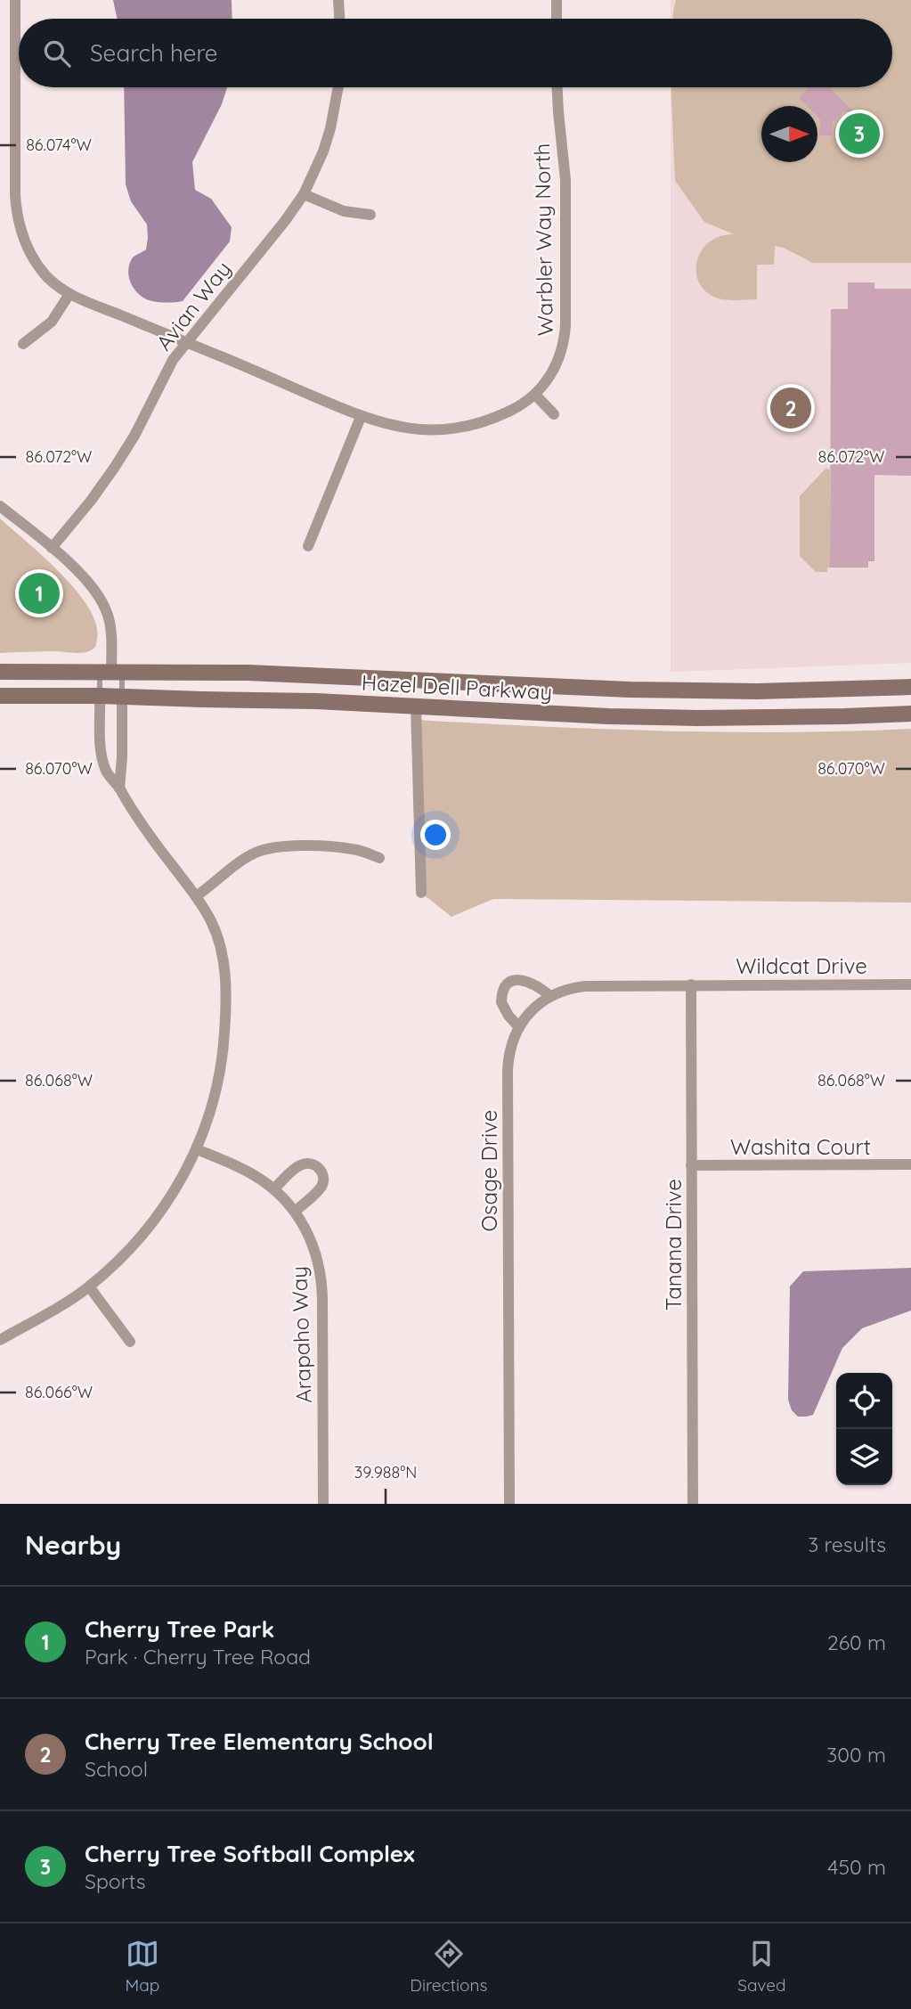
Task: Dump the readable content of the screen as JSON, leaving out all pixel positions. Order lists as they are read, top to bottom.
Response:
{
  "streets": {
    "main road": ["Hazel Dell Parkway"],
    "street": [
      "Warbler Way North",
      "Avian Way",
      "Wildcat Drive",
      "Washita Court",
      "Osage Drive",
      "Tanana Drive",
      "Arapaho Way"
    ]
  },
  "crossings": [
    ["Warbler Way North", "Avian Way"],
    ["Wildcat Drive", "Osage Drive"],
    ["Wildcat Drive", "Tanana Drive"],
    ["Washita Court", "Tanana Drive"],
    ["Osage Drive", "Tanana Drive"]
  ],
  "north": "right",
  "page": {
    "search": "Search here",
    "pins": ["3", "2", "1"],
    "heading": ["Nearby", "3 results"],
    "list": [
      {
        "mark": "1",
        "name": "Cherry Tree Park",
        "note": "Park · Cherry Tree Road",
        "value": "260 m"
      },
      {
        "mark": "2",
        "name": "Cherry Tree Elementary School",
        "note": "School",
        "value": "300 m"
      },
      {
        "mark": "3",
        "name": "Cherry Tree Softball Complex",
        "note": "Sports",
        "value": "450 m"
      }
    ],
    "nav": ["Map", "Directions", "Saved"]
  },
  "coordinates": [
    "86.074°W",
    "86.072°W",
    "86.070°W",
    "86.068°W",
    "86.066°W",
    "39.988°N"
  ]
}
